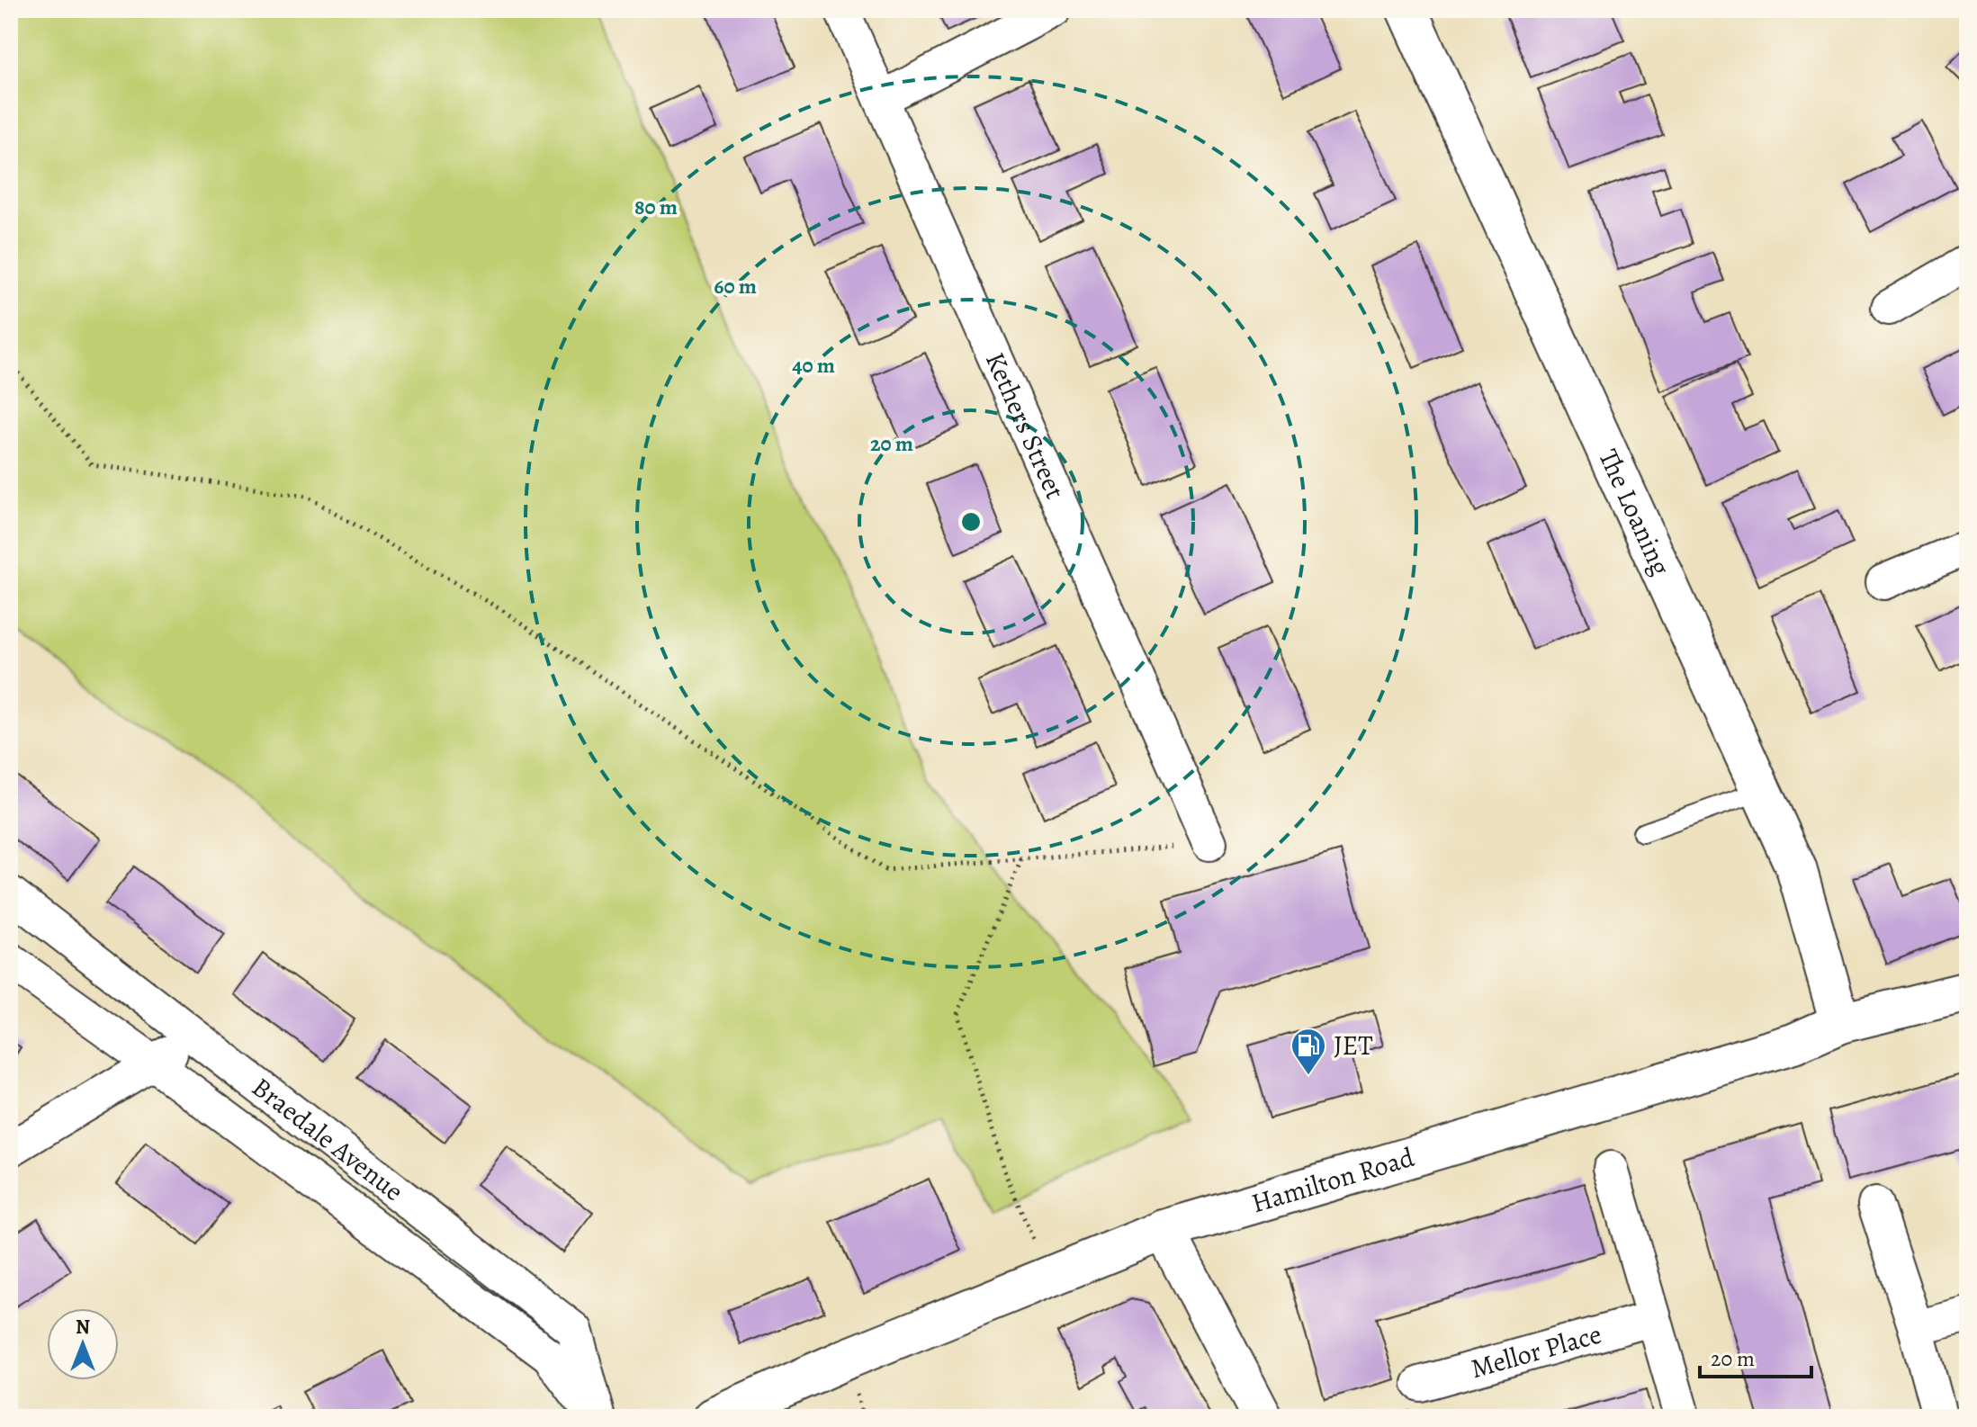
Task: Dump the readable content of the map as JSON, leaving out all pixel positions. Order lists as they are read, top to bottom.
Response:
{
  "streets": {
    "main road": ["The Loaning", "Hamilton Road"],
    "street": ["Kethers Street", "Braedale Avenue", "Mellor Place"]
  },
  "crossings": [
    ["The Loaning", "Hamilton Road"]
  ],
  "places": {
    "fuel station": ["JET"]
  },
  "scale_bar": "20 m",
  "north": "top",
  "rings": [
    "80 m",
    "60 m",
    "40 m",
    "20 m"
  ]
}
